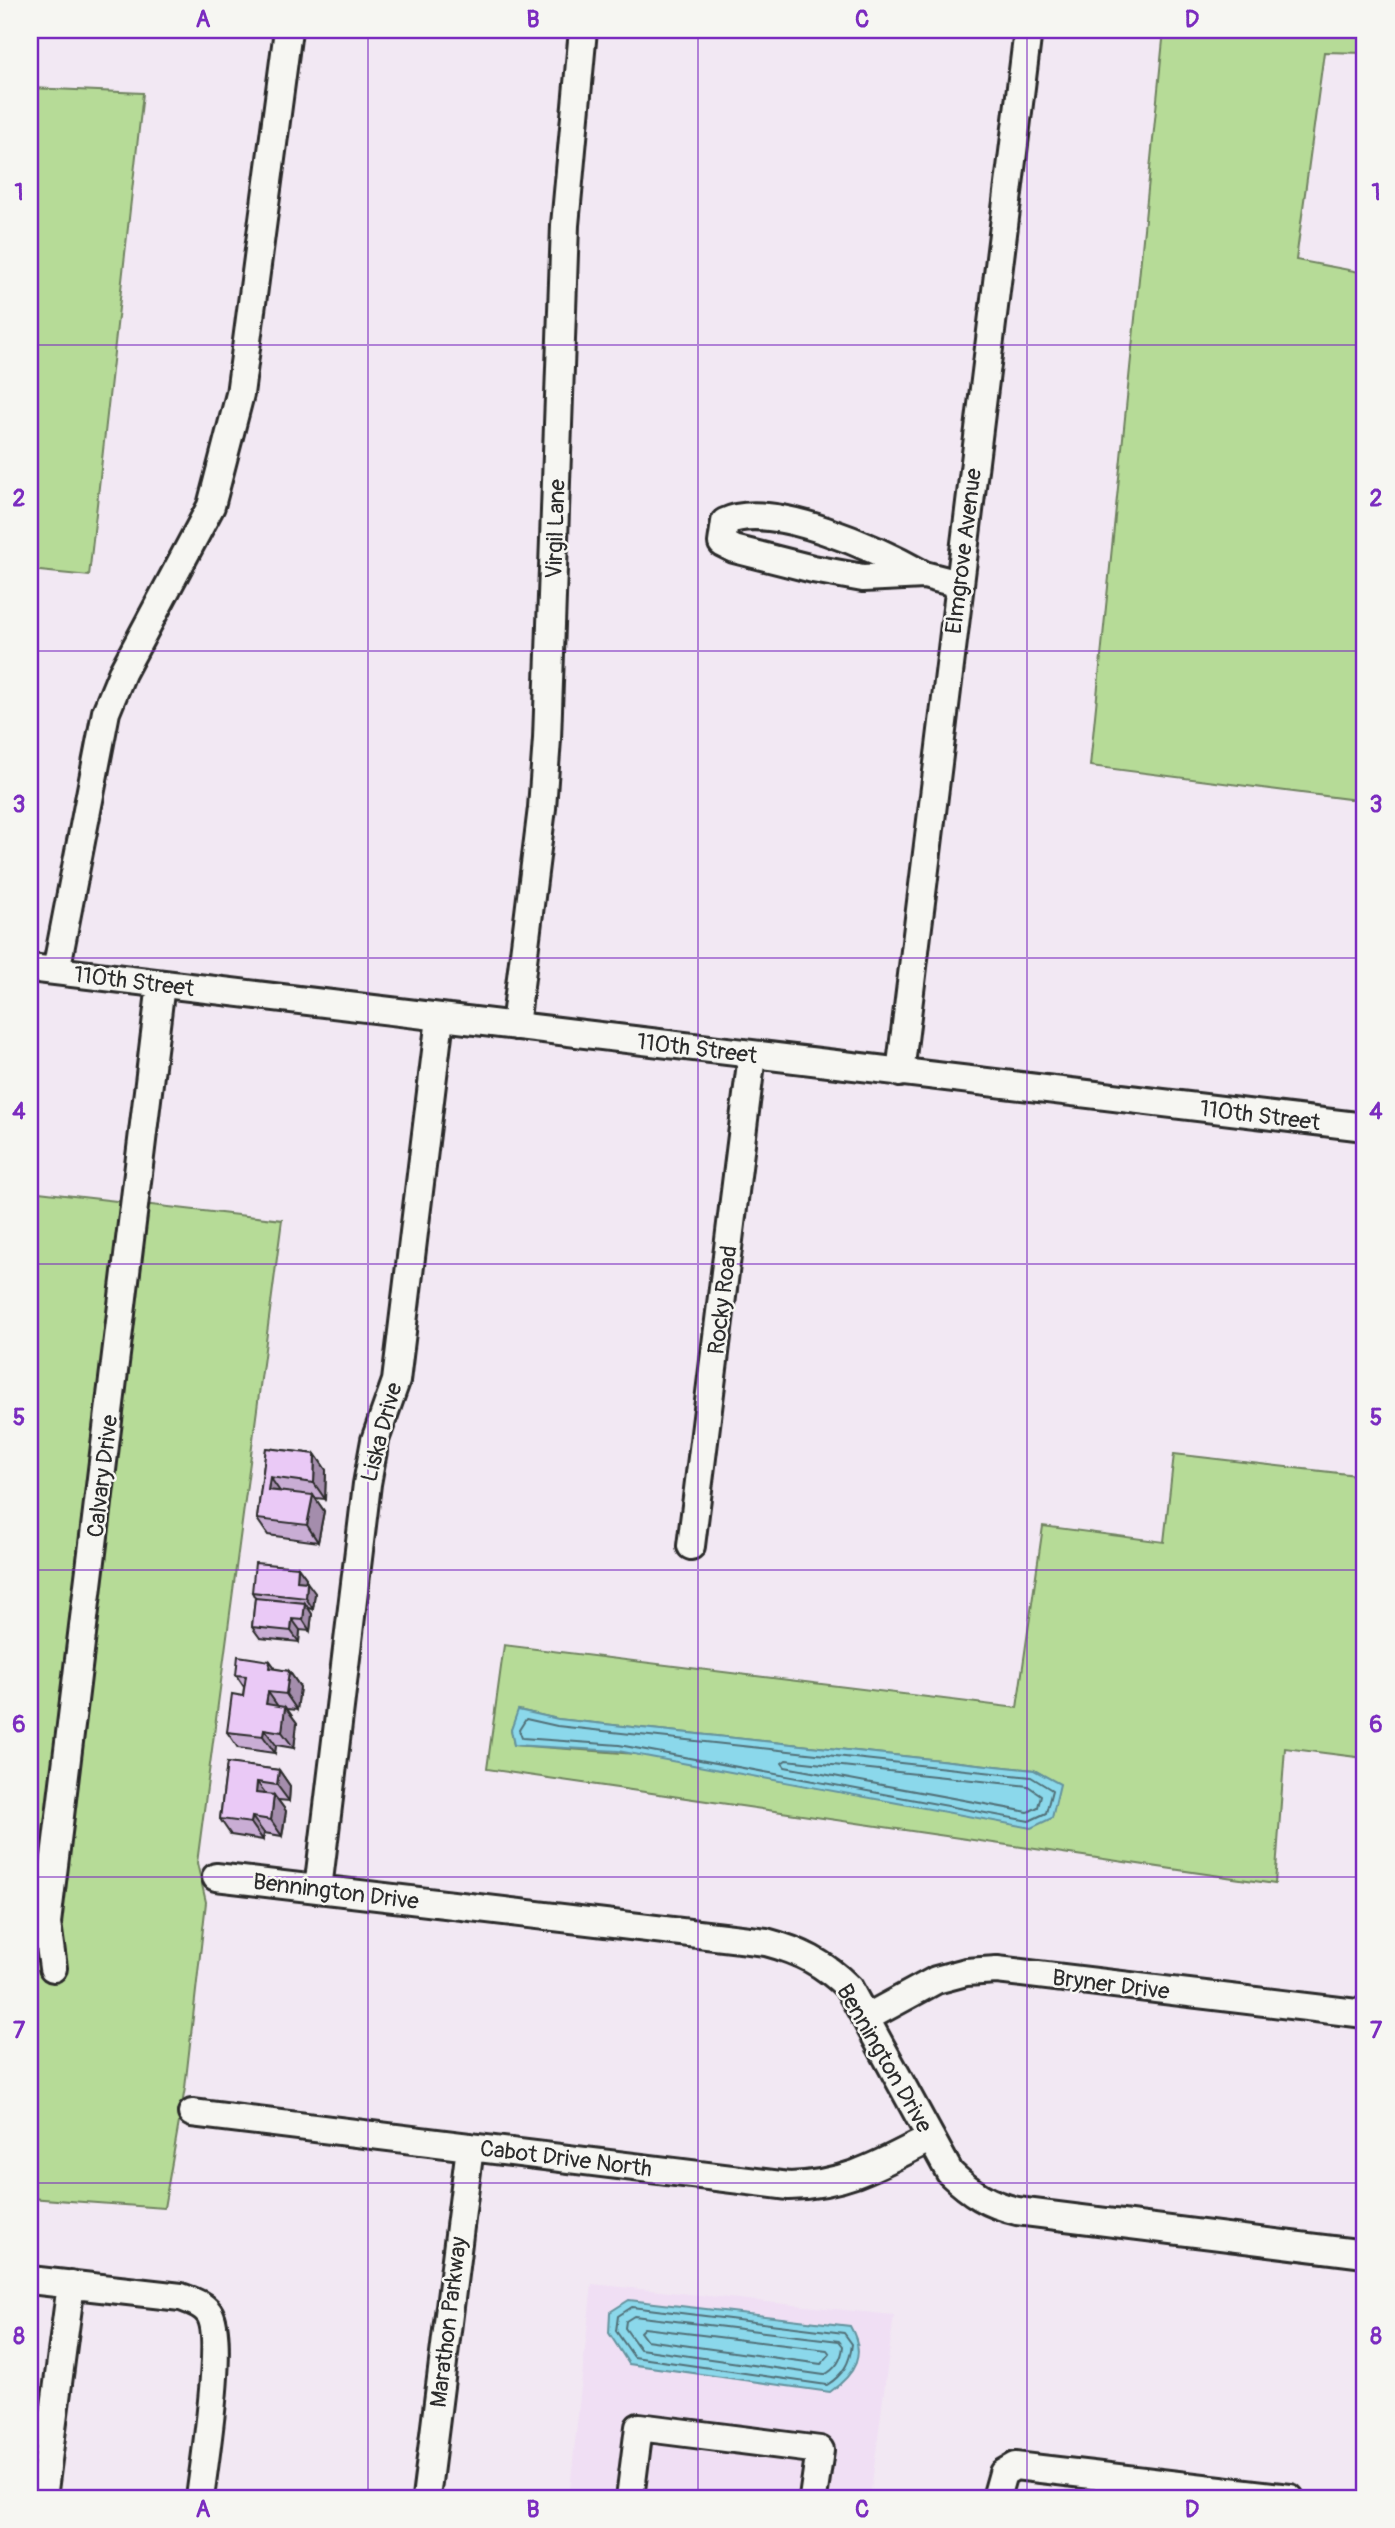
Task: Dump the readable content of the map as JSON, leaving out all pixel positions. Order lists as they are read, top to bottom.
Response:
{
  "streets": {
    "street": [
      "Virgil Lane",
      "Elmgrove Avenue",
      "110th Street",
      "Rocky Road",
      "Liska Drive",
      "Calvary Drive",
      "Bennington Drive",
      "Bryner Drive",
      "Cabot Drive North",
      "Marathon Parkway"
    ]
  },
  "crossings": [
    ["Virgil Lane", "110th Street"],
    ["Elmgrove Avenue", "110th Street"],
    ["110th Street", "Rocky Road"],
    ["110th Street", "Liska Drive"],
    ["110th Street", "Calvary Drive"],
    ["Liska Drive", "Bennington Drive"],
    ["Bennington Drive", "Bryner Drive"],
    ["Bennington Drive", "Cabot Drive North"],
    ["Cabot Drive North", "Marathon Parkway"]
  ],
  "grid": {
    "columns": [
      "A",
      "B",
      "C",
      "D"
    ],
    "rows": [
      "1",
      "2",
      "3",
      "4",
      "5",
      "6",
      "7",
      "8"
    ]
  }
}
